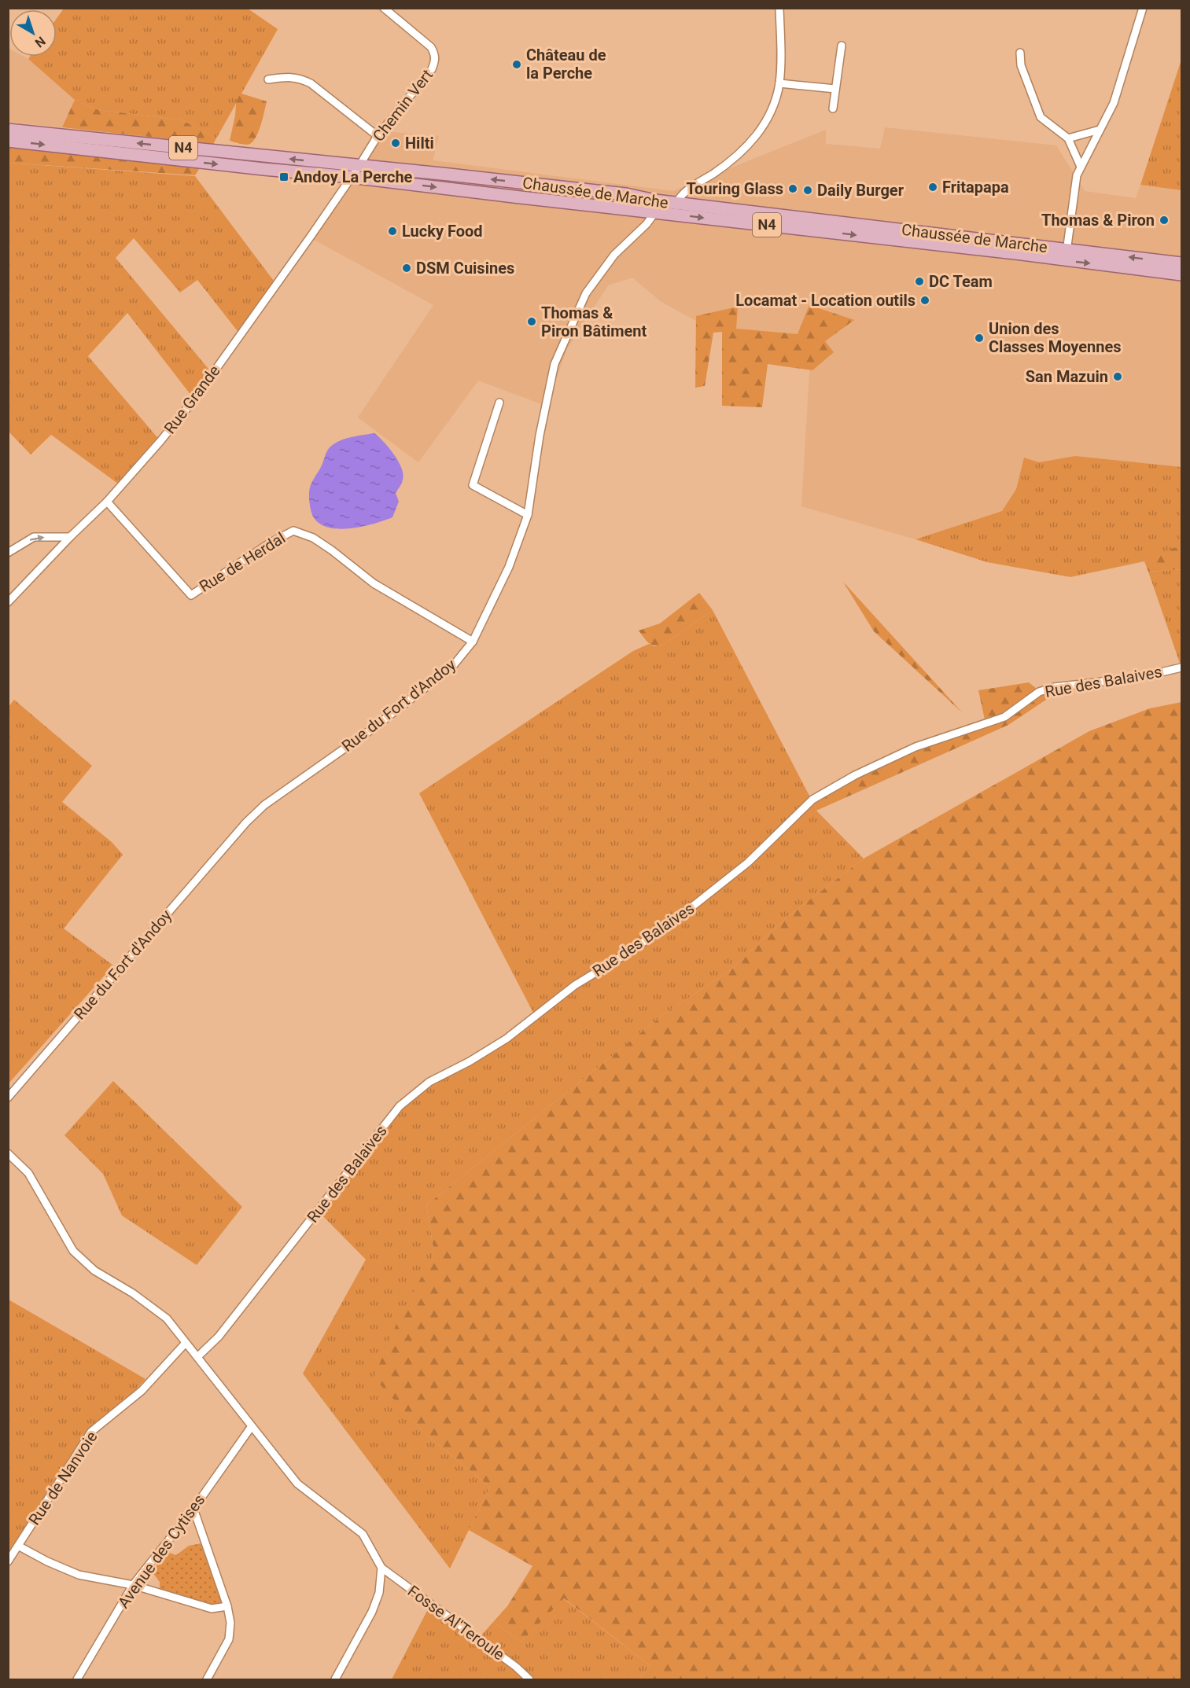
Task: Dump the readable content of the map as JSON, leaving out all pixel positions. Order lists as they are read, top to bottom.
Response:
{
  "streets": {
    "main road": ["N4", "Chaussée de Marche"],
    "street": [
      "Chemin Vert",
      "Rue Grande",
      "Rue de Herdal",
      "Rue des Balaives",
      "Rue du Fort d'Andoy",
      "Rue de Nanvoie",
      "Avenue des Cytises",
      "Fosse Al'Teroule"
    ]
  },
  "crossings": [
    ["Chemin Vert", "Chaussée de Marche"],
    ["Chemin Vert", "Rue Grande"],
    ["Chaussée de Marche", "Rue Grande"],
    ["Chaussée de Marche", "Rue du Fort d'Andoy"],
    ["Rue Grande", "Rue de Herdal"],
    ["Rue de Herdal", "Rue du Fort d'Andoy"]
  ],
  "places": {
    "other": [
      "Château de la Perche",
      "Hilti",
      "Fritapapa",
      "Touring Glass",
      "Daily Burger",
      "Thomas & Piron",
      "Lucky Food",
      "DSM Cuisines",
      "DC Team",
      "Locamat - Location outils",
      "Thomas & Piron Bâtiment",
      "Union des Classes Moyennes",
      "San Mazuin"
    ],
    "transit": ["Andoy La Perche"]
  },
  "north": "bottom right"
}
